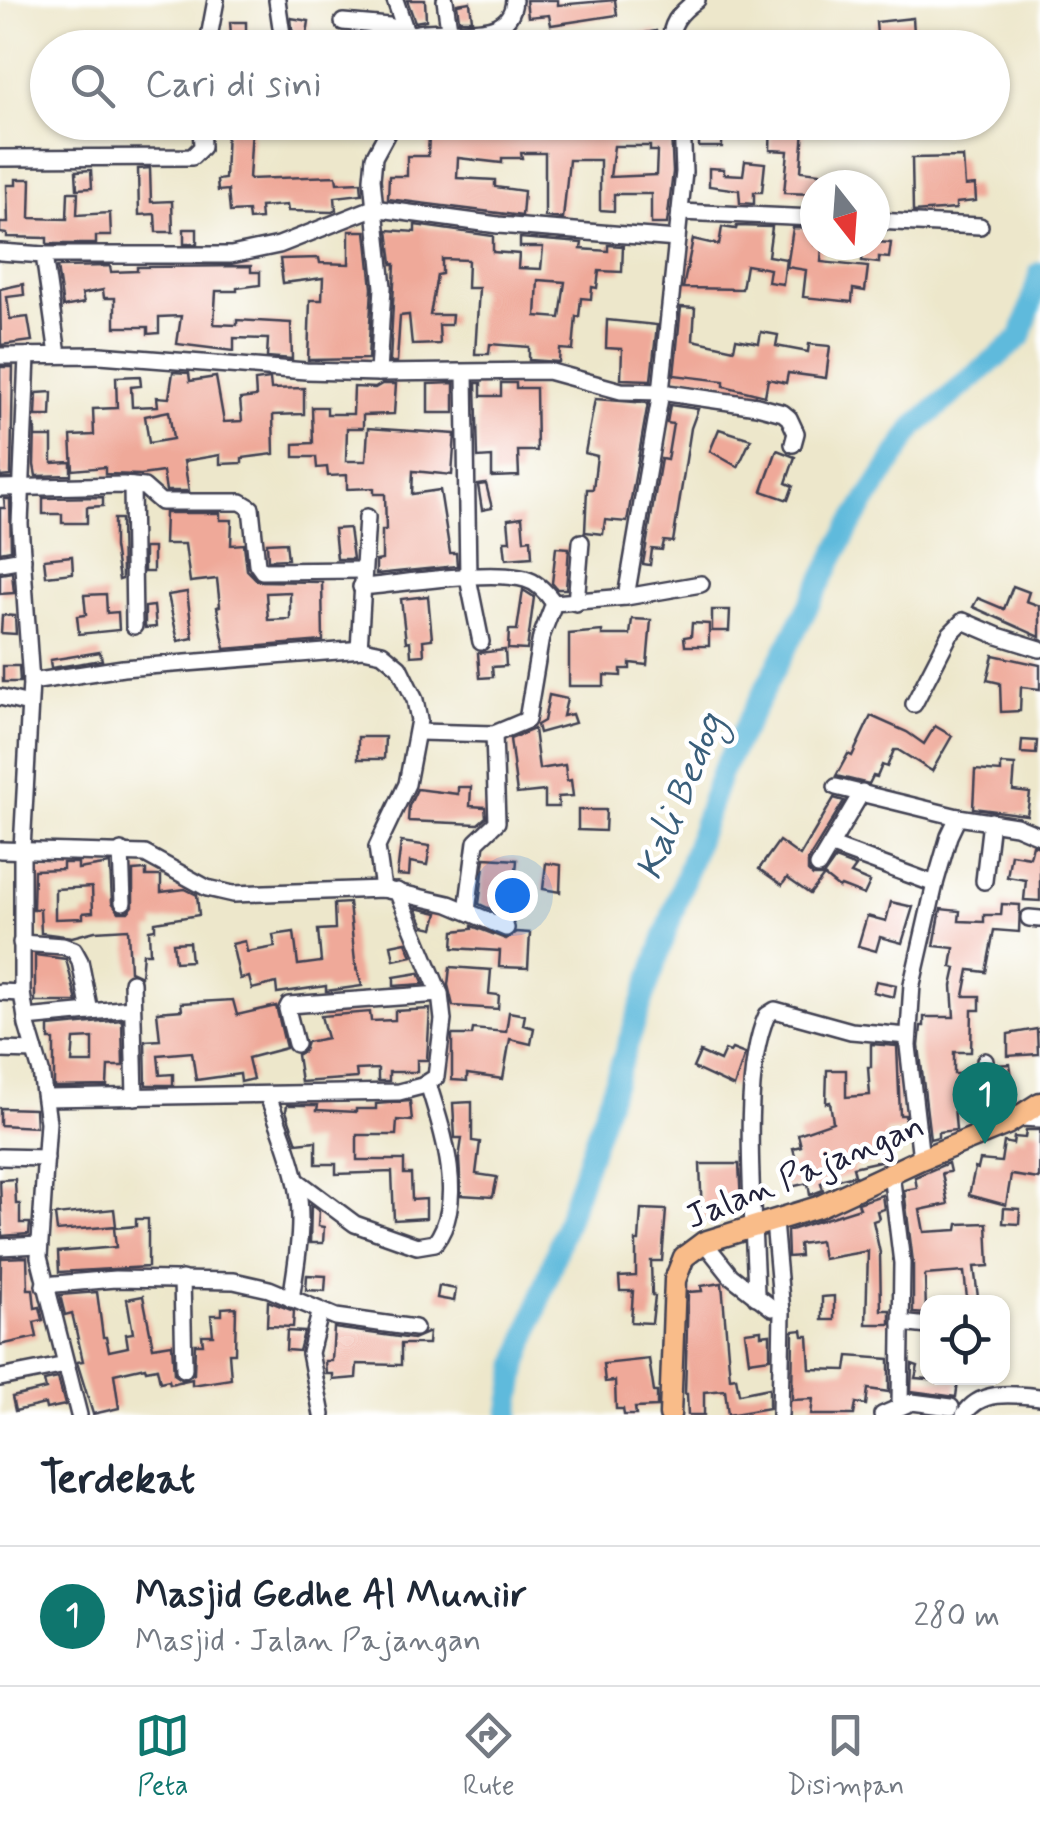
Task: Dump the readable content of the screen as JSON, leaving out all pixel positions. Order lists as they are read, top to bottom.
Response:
{
  "streets": {
    "main road": ["Jalan Pajangan"]
  },
  "water": ["Kali Bedog"],
  "north": "bottom",
  "page": {
    "search": "Cari di sini",
    "pins": "1",
    "heading": "Terdekat",
    "list": [
      {
        "mark": "1",
        "name": "Masjid Gedhe Al Muniir",
        "note": "Masjid · Jalan Pajangan",
        "value": "280 m"
      }
    ],
    "nav": ["Peta", "Rute", "Disimpan"]
  }
}
